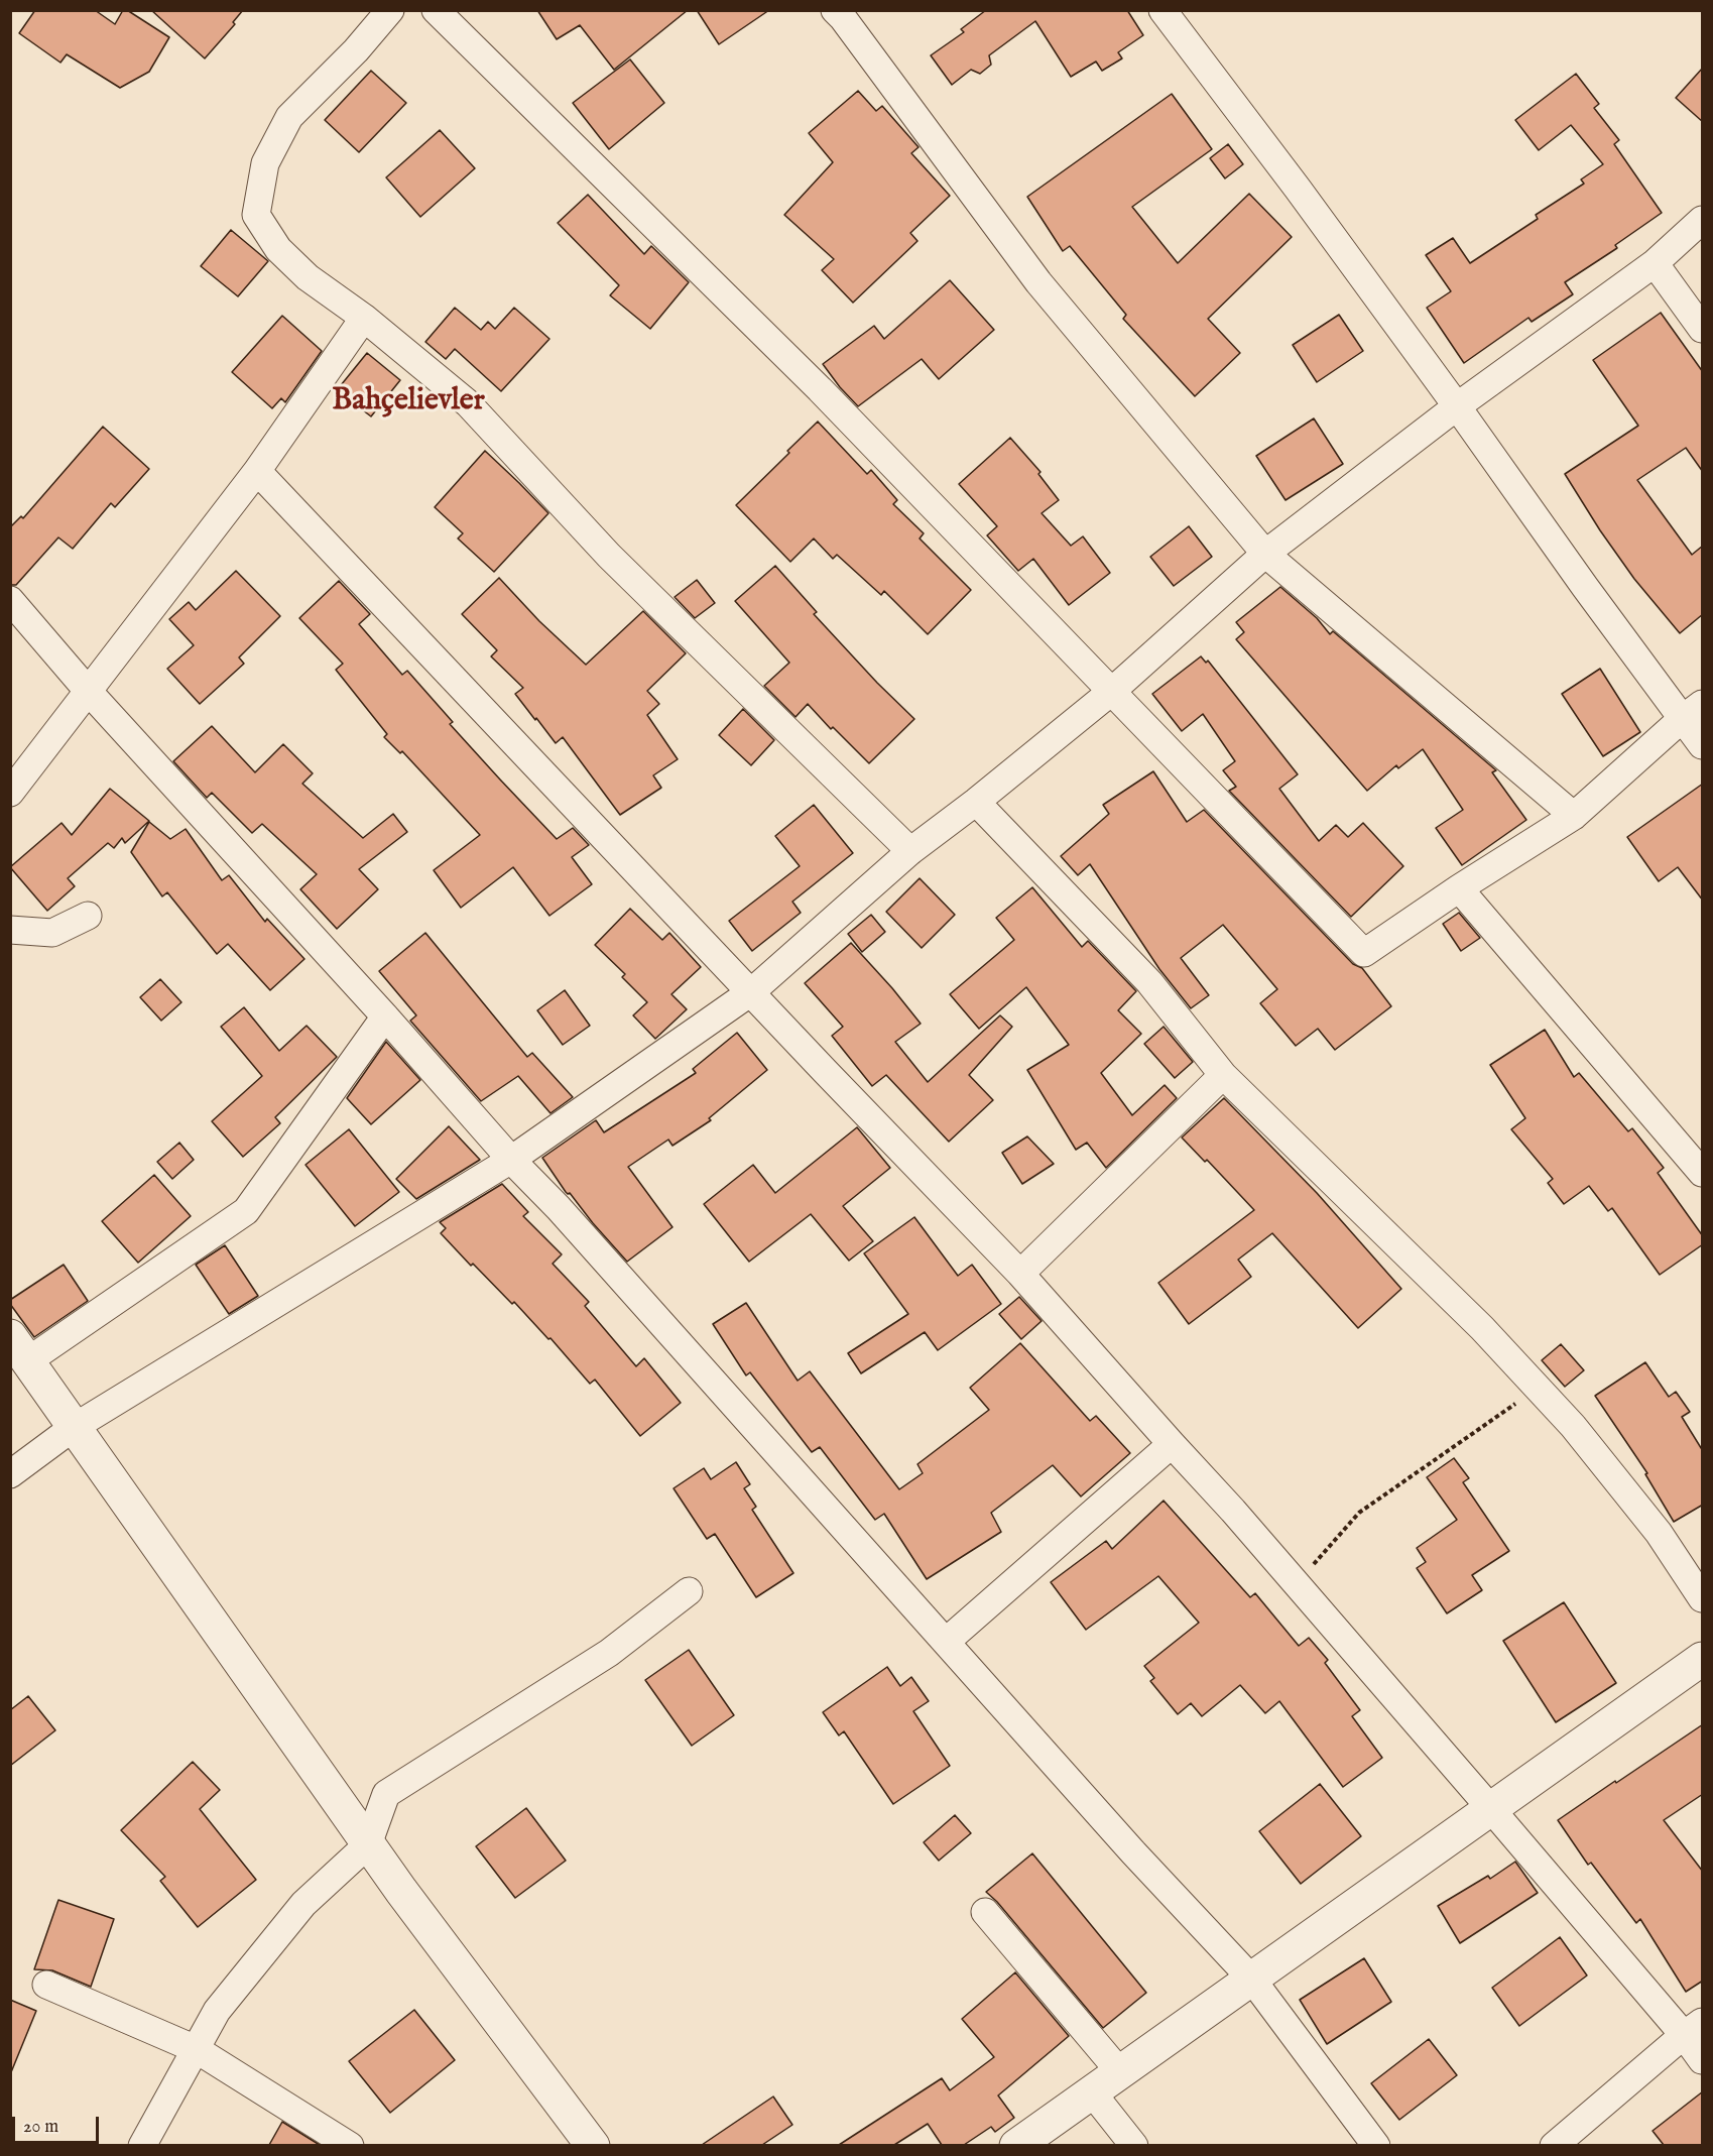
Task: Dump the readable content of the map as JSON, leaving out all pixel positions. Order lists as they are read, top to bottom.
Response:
{
  "districts": ["Bahçelievler"],
  "scale_bar": "20 m"
}
